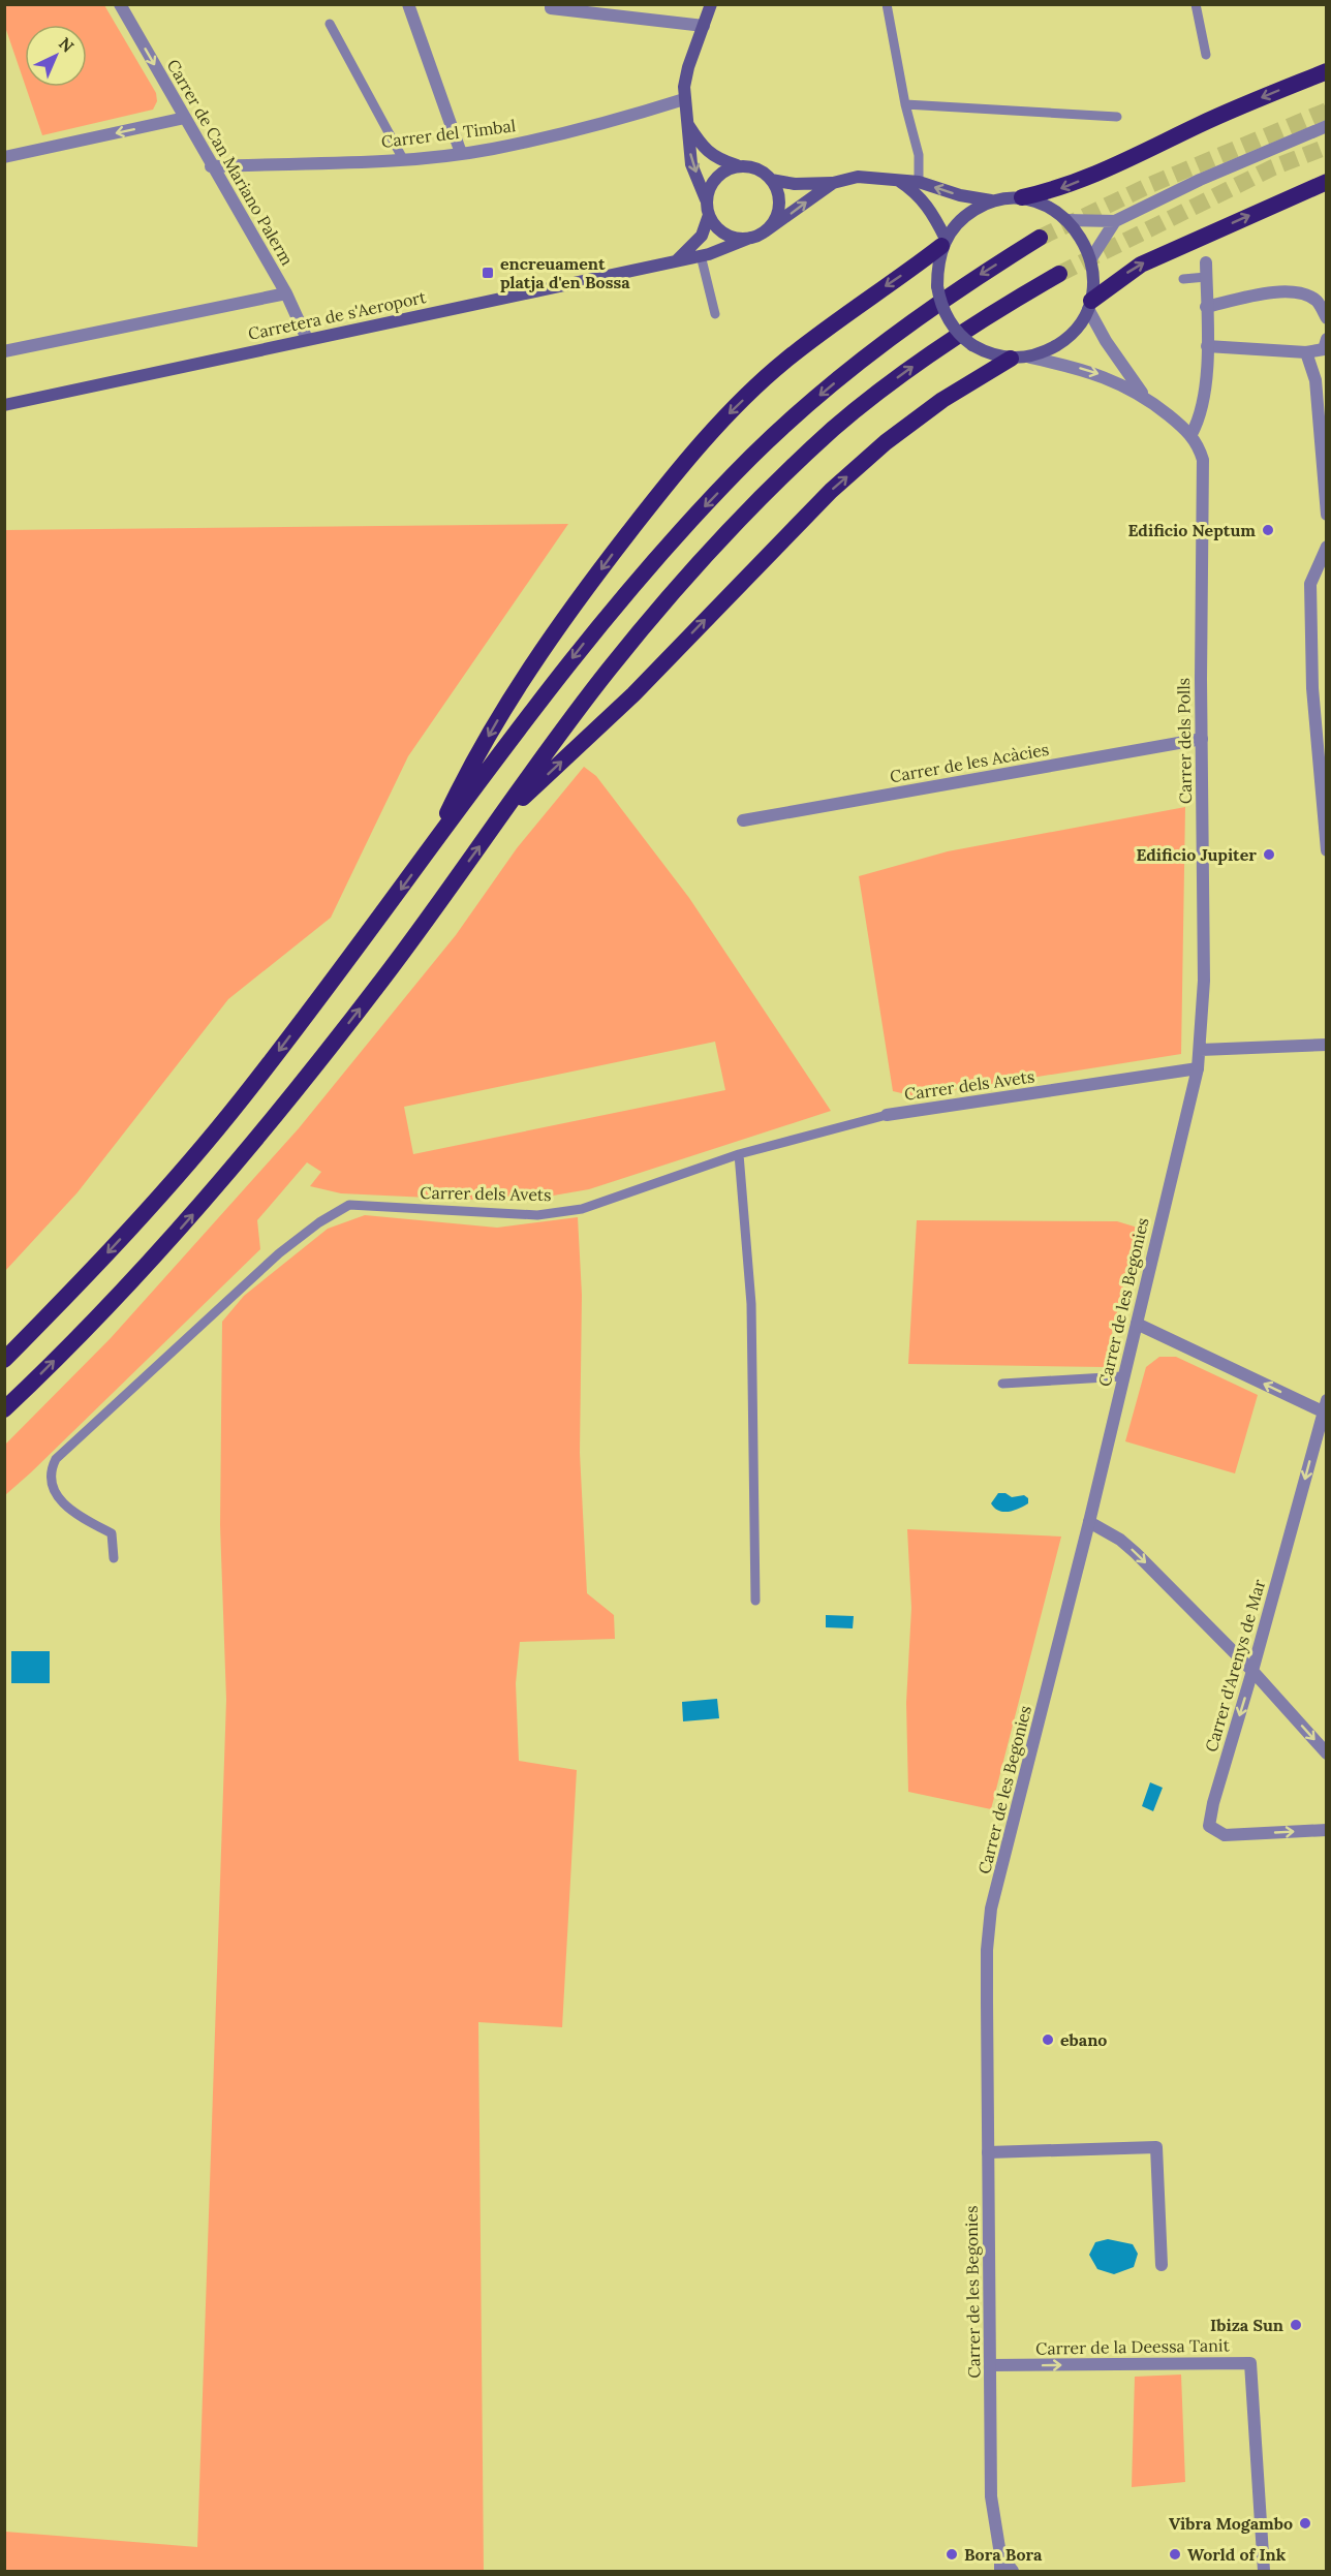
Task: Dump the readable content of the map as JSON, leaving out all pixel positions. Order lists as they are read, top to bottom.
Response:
{
  "streets": {
    "main road": ["Carretera de s'Aeroport"],
    "street": [
      "Carrer del Timbal",
      "Carrer de Can Mariano Palerm",
      "Carrer dels Polls",
      "Carrer de les Acàcies",
      "Carrer dels Avets",
      "Carrer de les Begonies",
      "Carrer d'Arenys de Mar",
      "Carrer de la Deessa Tanit"
    ]
  },
  "crossings": [
    ["Carrer del Timbal", "Carrer de Can Mariano Palerm"],
    ["Carrer de Can Mariano Palerm", "Carretera de s'Aeroport"],
    ["Carrer dels Polls", "Carrer de les Acàcies"],
    ["Carrer dels Polls", "Carrer de les Begonies"],
    ["Carrer dels Avets", "Carrer de les Begonies"],
    ["Carrer de les Begonies", "Carrer de la Deessa Tanit"]
  ],
  "places": {
    "transit": ["encreuament platja d'en Bossa"],
    "other": [
      "Edificio Neptum",
      "Edificio Jupiter",
      "ebano",
      "Ibiza Sun",
      "Vibra Mogambo",
      "Bora Bora",
      "World of Ink"
    ]
  },
  "north": "top right"
}
